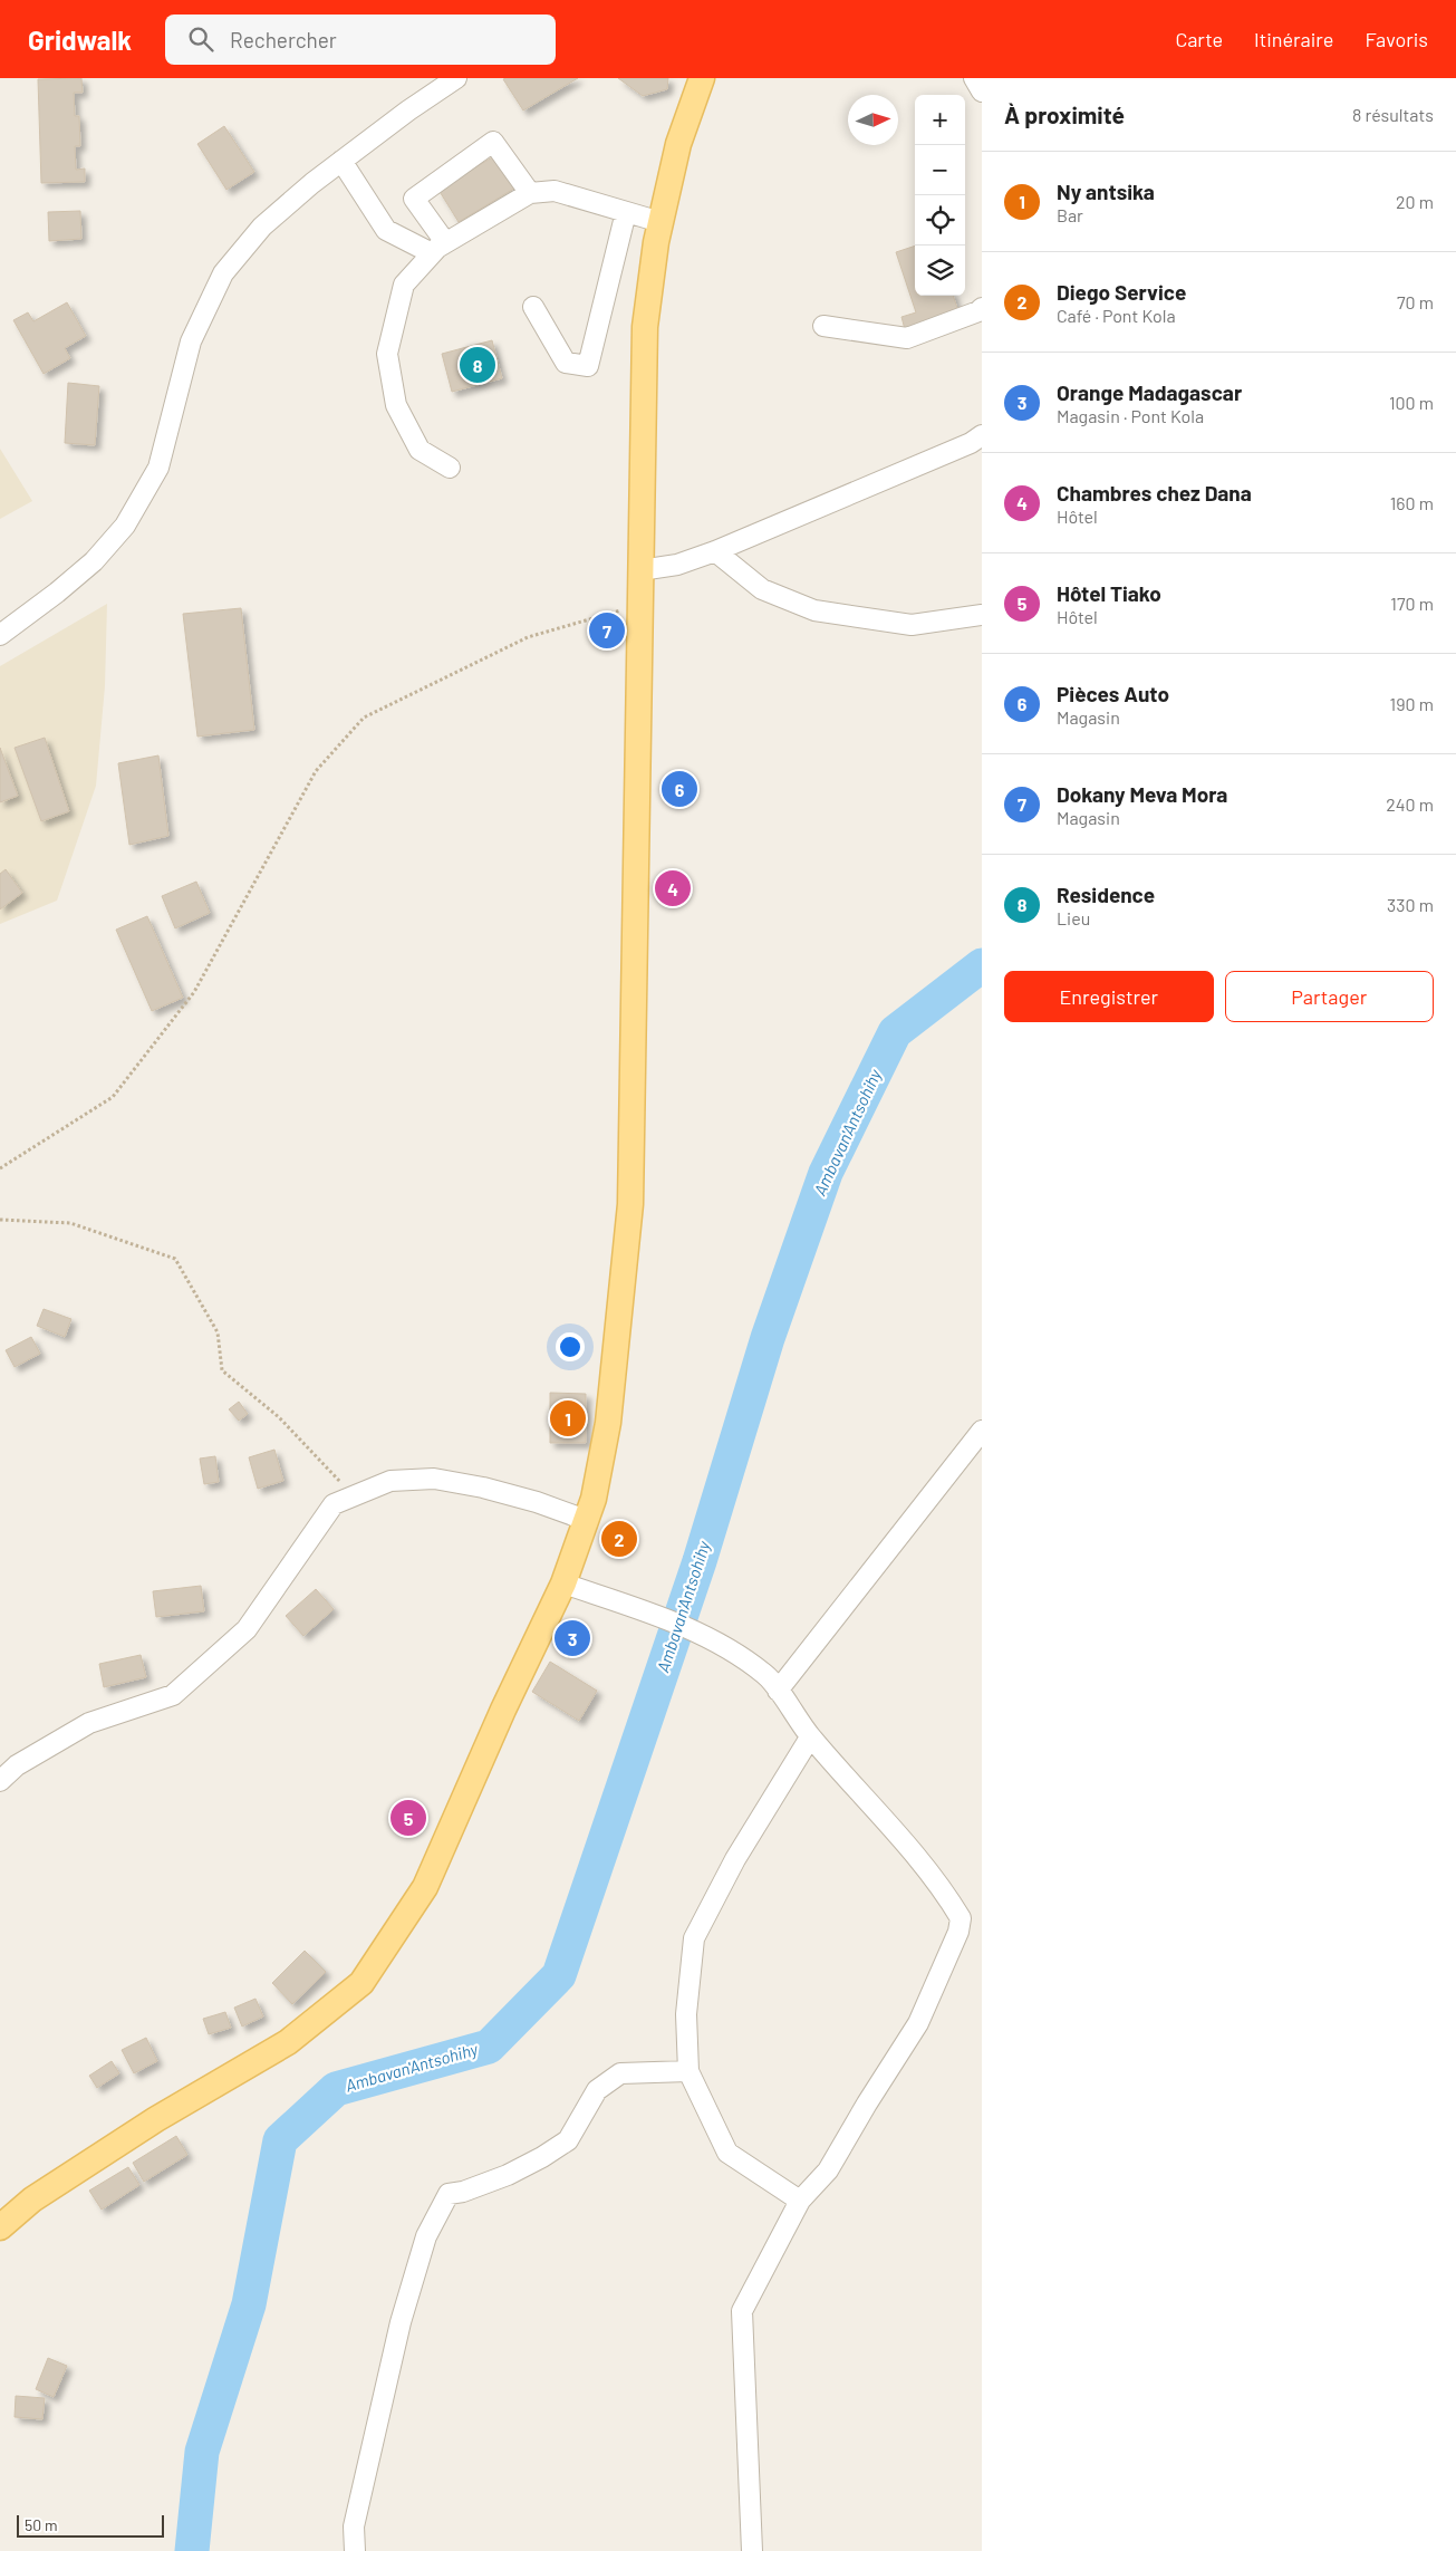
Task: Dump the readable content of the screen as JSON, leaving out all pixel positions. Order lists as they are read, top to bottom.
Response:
{
  "water": ["Ambavan'Antsohihy"],
  "scale_bar": "50 m",
  "north": "right",
  "page": {
    "header": "Gridwalk",
    "search": "Rechercher",
    "nav": ["Carte", "Itinéraire", "Favoris"],
    "heading": ["À proximité", "8 résultats"],
    "map_buttons": ["+", "−"],
    "list": [
      {
        "mark": "1",
        "name": "Ny antsika",
        "note": "Bar",
        "value": "20 m"
      },
      {
        "mark": "2",
        "name": "Diego Service",
        "note": "Café · Pont Kola",
        "value": "70 m"
      },
      {
        "mark": "3",
        "name": "Orange Madagascar",
        "note": "Magasin · Pont Kola",
        "value": "100 m"
      },
      {
        "mark": "4",
        "name": "Chambres chez Dana",
        "note": "Hôtel",
        "value": "160 m"
      },
      {
        "mark": "5",
        "name": "Hôtel Tiako",
        "note": "Hôtel",
        "value": "170 m"
      },
      {
        "mark": "6",
        "name": "Pièces Auto",
        "note": "Magasin",
        "value": "190 m"
      },
      {
        "mark": "7",
        "name": "Dokany Meva Mora",
        "note": "Magasin",
        "value": "240 m"
      },
      {
        "mark": "8",
        "name": "Residence",
        "note": "Lieu",
        "value": "330 m"
      }
    ],
    "pins": [
      "8",
      "7",
      "6",
      "4",
      "1",
      "2",
      "3",
      "5"
    ],
    "buttons": ["Enregistrer", "Partager"],
    "scale": "50 m"
  }
}
